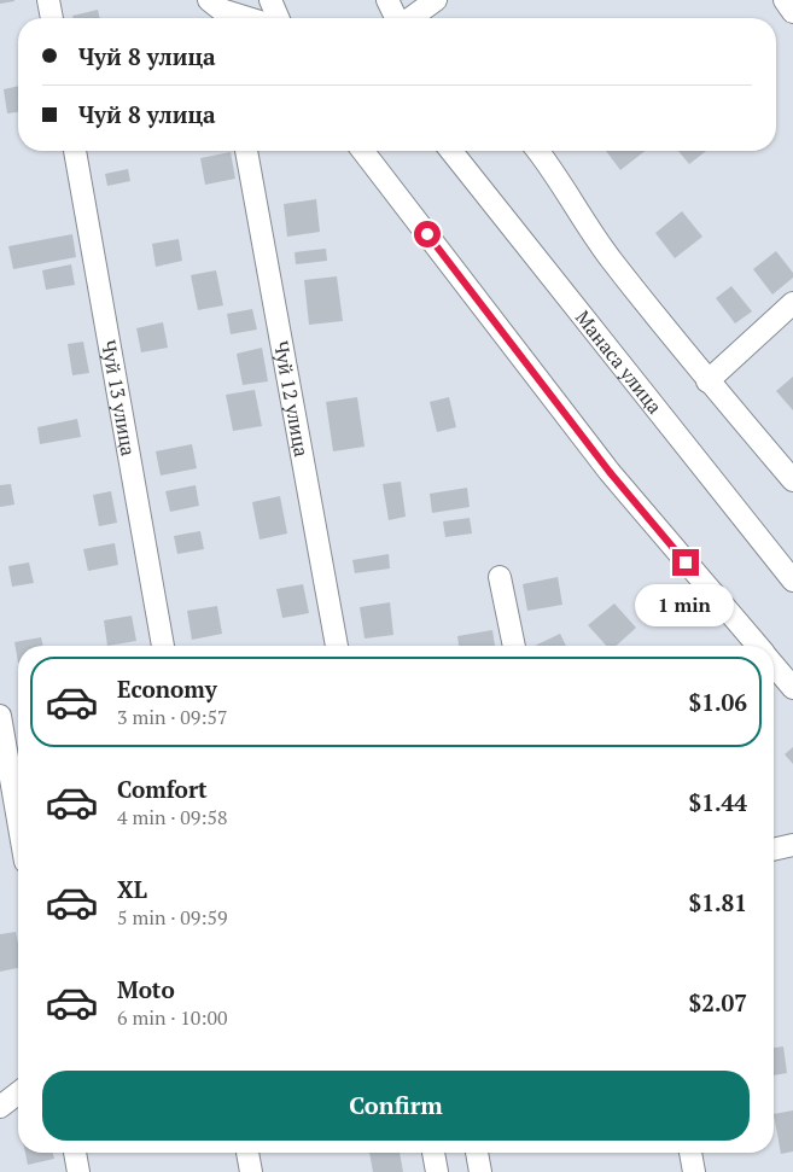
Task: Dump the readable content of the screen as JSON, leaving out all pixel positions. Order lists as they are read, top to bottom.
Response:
{
  "streets": {
    "street": ["Манаса улица", "Чуй 13 улица", "Чуй 12 улица"]
  },
  "page": {
    "banner": ["Чуй 8 улица", "Чуй 8 улица"],
    "bubble": "1 min",
    "list": [
      {
        "name": "Economy",
        "note": "3 min · 09:57",
        "value": "$1.06"
      },
      {
        "name": "Comfort",
        "note": "4 min · 09:58",
        "value": "$1.44"
      },
      {
        "name": "XL",
        "note": "5 min · 09:59",
        "value": "$1.81"
      },
      {
        "name": "Moto",
        "note": "6 min · 10:00",
        "value": "$2.07"
      }
    ],
    "buttons": "Confirm"
  }
}
